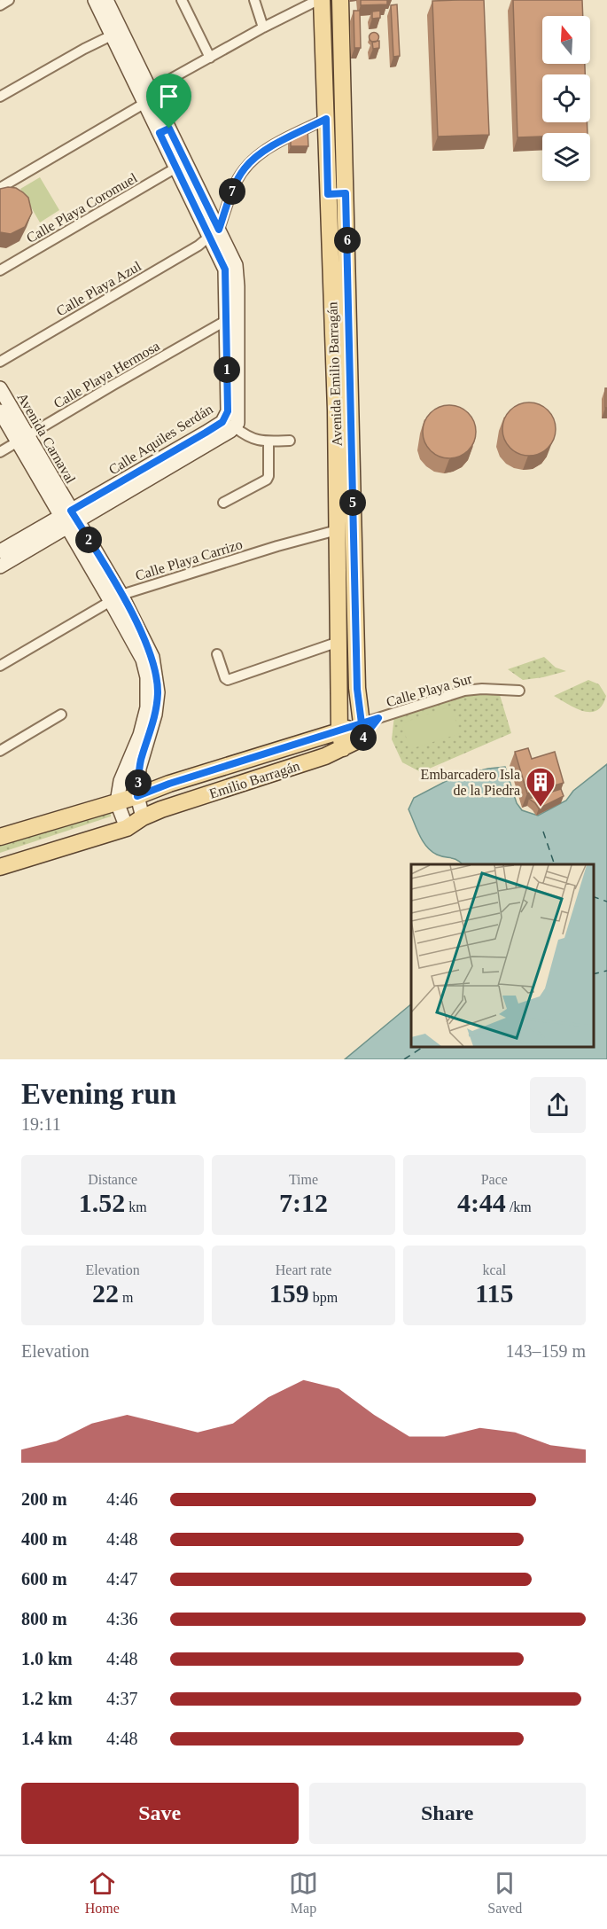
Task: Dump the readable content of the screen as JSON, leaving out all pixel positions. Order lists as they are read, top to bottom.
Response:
{
  "streets": {
    "main road": ["Avenida Emilio Barragán", "Emilio Barragán"],
    "street": [
      "Calle Playa Coromuel",
      "Calle Playa Azul",
      "Calle Playa Hermosa",
      "Avenida Carnaval",
      "Calle Aquiles Serdán",
      "Calle Playa Carrizo",
      "Calle Playa Sur"
    ]
  },
  "crossings": [
    ["Calle Playa Coromuel", "Calle Aquiles Serdán"],
    ["Calle Playa Azul", "Calle Aquiles Serdán"],
    ["Calle Playa Hermosa", "Avenida Carnaval"],
    ["Calle Playa Hermosa", "Calle Aquiles Serdán"],
    ["Avenida Emilio Barragán", "Calle Playa Carrizo"],
    ["Avenida Emilio Barragán", "Calle Playa Sur"],
    ["Avenida Emilio Barragán", "Emilio Barragán"],
    ["Avenida Carnaval", "Calle Aquiles Serdán"],
    ["Avenida Carnaval", "Calle Playa Carrizo"],
    ["Avenida Carnaval", "Emilio Barragán"],
    ["Calle Playa Sur", "Emilio Barragán"]
  ],
  "places": {
    "building": ["Embarcadero Isla de la Piedra"]
  },
  "north": "top",
  "page": {
    "pins": [
      "7",
      "6",
      "1",
      "5",
      "2",
      "4",
      "3"
    ],
    "heading": ["Evening run", "19:11"],
    "stats": [
      ["Distance", "1.52 km"],
      ["Time", "7:12"],
      ["Pace", "4:44 /km"],
      ["Elevation", "22 m"],
      ["Heart rate", "159 bpm"],
      ["kcal", "115"]
    ],
    "chart": ["Elevation", "143–159 m"],
    "list": [
      {
        "name": "200 m",
        "note": "4:46"
      },
      {
        "name": "400 m",
        "note": "4:48"
      },
      {
        "name": "600 m",
        "note": "4:47"
      },
      {
        "name": "800 m",
        "note": "4:36"
      },
      {
        "name": "1.0 km",
        "note": "4:48"
      },
      {
        "name": "1.2 km",
        "note": "4:37"
      },
      {
        "name": "1.4 km",
        "note": "4:48"
      }
    ],
    "buttons": ["Save", "Share"],
    "tabs": ["Home", "Map", "Saved"]
  }
}
